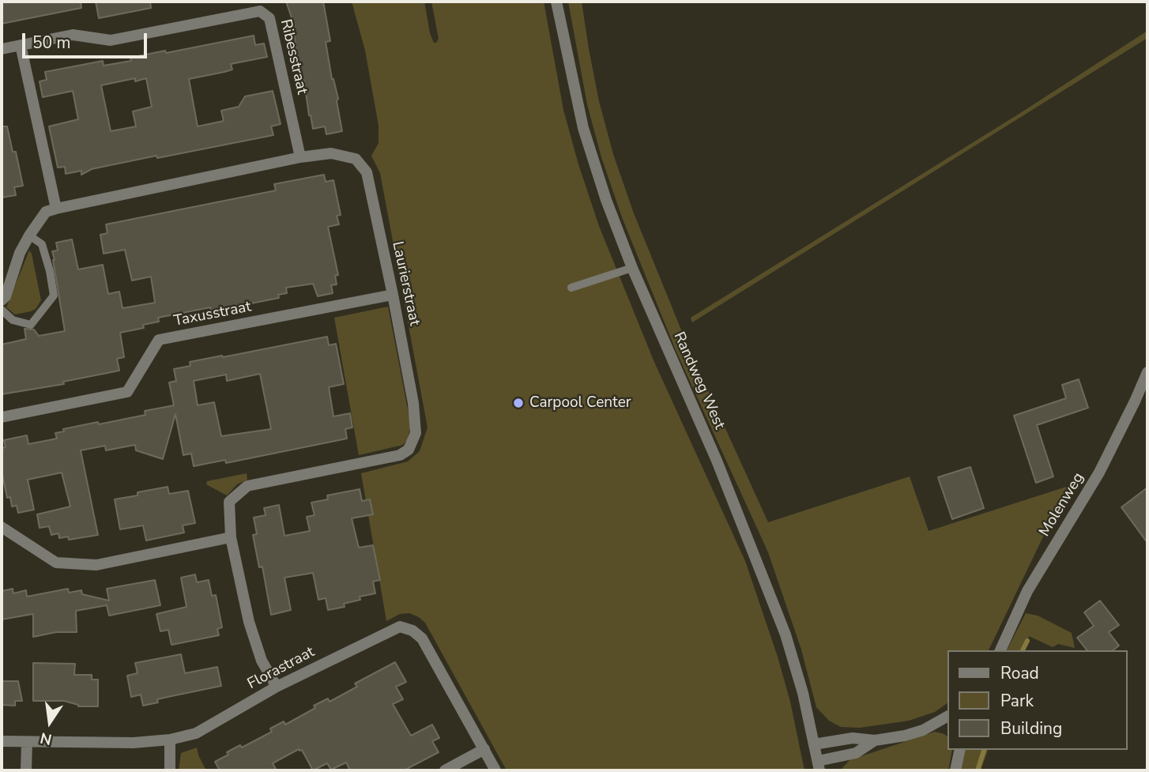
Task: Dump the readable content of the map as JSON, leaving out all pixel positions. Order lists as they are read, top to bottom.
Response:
{
  "streets": {
    "street": [
      "Ribesstraat",
      "Laurierstraat",
      "Taxusstraat",
      "Randweg West",
      "Molenweg",
      "Florastraat"
    ]
  },
  "crossings": [
    ["Ribesstraat", "Laurierstraat"],
    ["Laurierstraat", "Taxusstraat"],
    ["Laurierstraat", "Florastraat"]
  ],
  "places": ["Carpool Center"],
  "legend": ["Road", "Park", "Building"],
  "scale_bar": "50 m",
  "north": "bottom"
}
